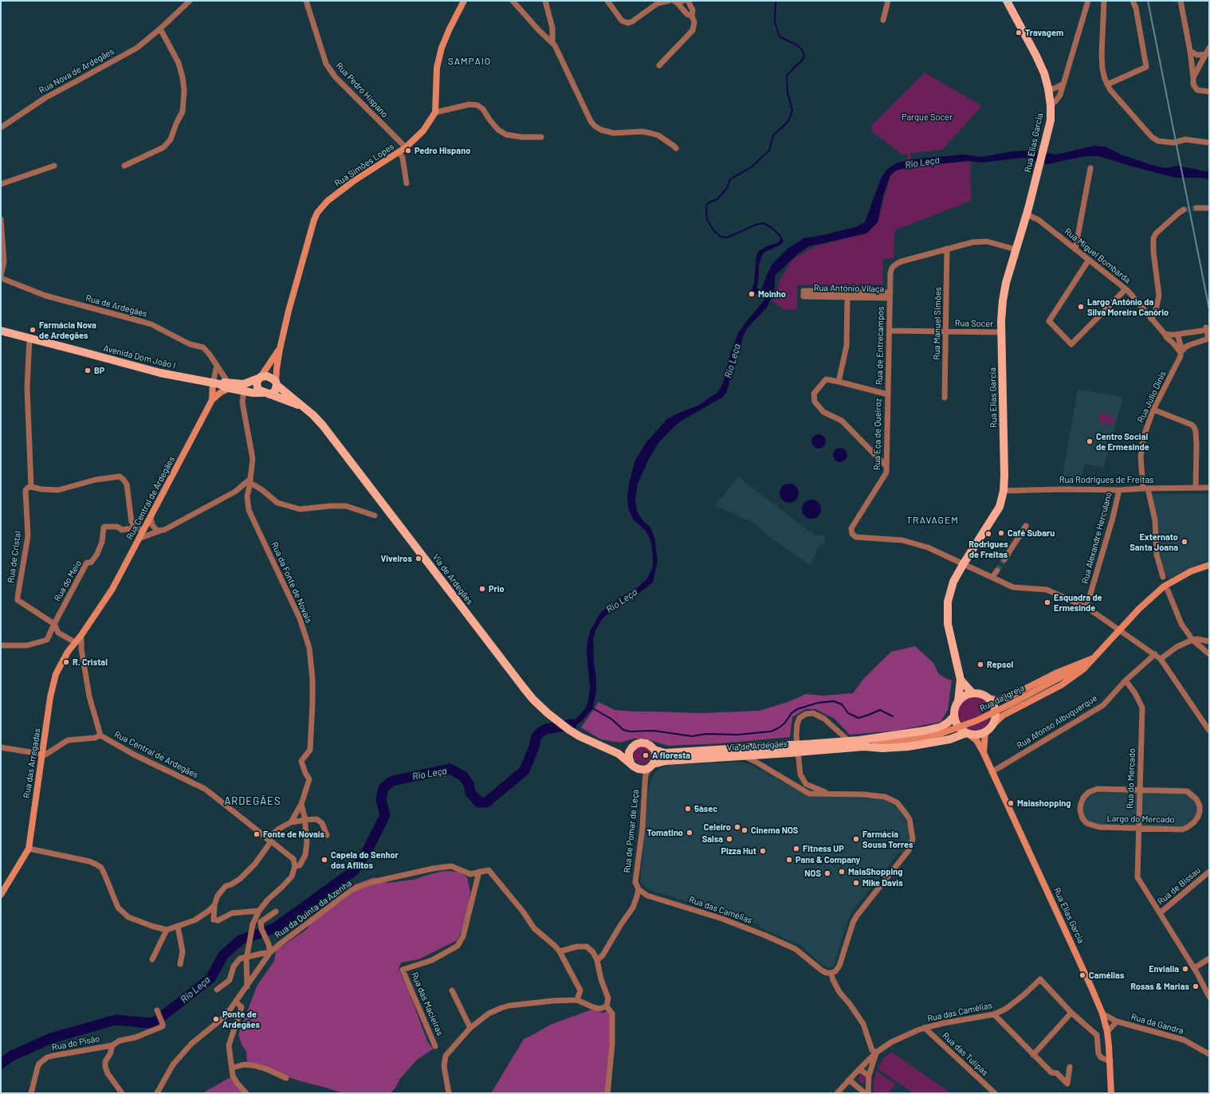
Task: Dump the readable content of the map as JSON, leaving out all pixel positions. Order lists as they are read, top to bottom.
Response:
{
  "streets": {
    "main road": ["Rua Elias Garcia", "Avenida Dom João I", "Via de Ardegães"],
    "street": [
      "Rua Nova de Ardegães",
      "Rua Pedro Hispano",
      "Rua Simões Lopes",
      "Rua Miguel Bombarda",
      "Rua António Vilaça",
      "Rua de Ardegães",
      "Rua Manuel Simões",
      "Rua Socer",
      "Rua de Entrecampos",
      "Rua Júlio Dinis",
      "Rua Eça de Queiroz",
      "Rua Rodrigues de Freitas",
      "Rua Central de Ardegães",
      "Rua Alexandre Herculano",
      "Rua de Cristal",
      "Rua do Meio",
      "Rua da Fonte de Novais",
      "Rua da Igreja",
      "Rua Afonso Albuquerque",
      "Rua das Arregadas",
      "Rua do Mercado",
      "Largo do Mercado",
      "Rua de Pomar de Leça",
      "Rua de Bissau",
      "Rua da Quinta da Azenha",
      "Rua das Camélias",
      "Rua das Macieiras",
      "Rua da Gandra",
      "Rua do Pisão",
      "Rua das Tulipas"
    ]
  },
  "crossings": [
    ["Rua Pedro Hispano", "Rua Simões Lopes"],
    ["Rua Elias Garcia", "Rua Miguel Bombarda"],
    ["Rua Elias Garcia", "Rua Socer"],
    ["Rua Elias Garcia", "Rua de Entrecampos"],
    ["Rua Elias Garcia", "Rua Eça de Queiroz"],
    ["Rua Elias Garcia", "Rua Rodrigues de Freitas"],
    ["Rua Elias Garcia", "Via de Ardegães"],
    ["Rua Elias Garcia", "Rua da Igreja"],
    ["Rua Elias Garcia", "Rua Afonso Albuquerque"],
    ["Rua Elias Garcia", "Rua das Camélias"],
    ["Rua Elias Garcia", "Rua da Gandra"],
    ["Rua Simões Lopes", "Avenida Dom João I"],
    ["Rua Simões Lopes", "Via de Ardegães"],
    ["Rua António Vilaça", "Rua de Entrecampos"],
    ["Rua de Ardegães", "Avenida Dom João I"],
    ["Rua de Ardegães", "Rua Central de Ardegães"],
    ["Rua Manuel Simões", "Rua Socer"],
    ["Rua Manuel Simões", "Rua de Entrecampos"],
    ["Rua Socer", "Rua de Entrecampos"],
    ["Rua de Entrecampos", "Rua Eça de Queiroz"],
    ["Avenida Dom João I", "Rua Central de Ardegães"],
    ["Avenida Dom João I", "Via de Ardegães"],
    ["Rua Júlio Dinis", "Rua Rodrigues de Freitas"],
    ["Rua Rodrigues de Freitas", "Rua Alexandre Herculano"],
    ["Rua Central de Ardegães", "Rua da Fonte de Novais"],
    ["Rua Central de Ardegães", "Rua das Arregadas"],
    ["Rua de Cristal", "Rua do Meio"],
    ["Rua de Cristal", "Rua das Arregadas"],
    ["Via de Ardegães", "Rua da Igreja"],
    ["Via de Ardegães", "Rua de Pomar de Leça"],
    ["Rua Afonso Albuquerque", "Rua do Mercado"],
    ["Rua do Mercado", "Largo do Mercado"],
    ["Rua do Mercado", "Rua de Bissau"],
    ["Rua de Pomar de Leça", "Rua das Camélias"],
    ["Rua da Quinta da Azenha", "Rua das Macieiras"],
    ["Rua das Camélias", "Rua das Tulipas"]
  ],
  "districts": ["SAMPAIO", "TRAVAGEM", "ARDEGÃES"],
  "water": ["Rio Leça"],
  "parks": ["Parque Socer"],
  "places": [
    "Travagem",
    "Pedro Hispano",
    "Moinho",
    "Largo António da Silva Moreira Canório",
    "Farmácia Nova de Ardegães",
    "BP",
    "Centro Social de Ermesinde",
    "Café Subaru",
    "Rodrigues de Freitas",
    "Externato Santa Joana",
    "Viveiros",
    "Prio",
    "Esquadra de Ermesinde",
    "R. Cristal",
    "Repsol",
    "A floresta",
    "Maiashopping",
    "5àsec",
    "Celeiro",
    "Cinema NOS",
    "Tomatino",
    "Fonte de Novais",
    "Salsa",
    "Farmácia Sousa Torres",
    "Fitness UP",
    "Pizza Hut",
    "Capela do Senhor dos Aflitos",
    "Pans & Company",
    "MaiaShopping",
    "NOS",
    "Mike Davis",
    "Envialia",
    "Camélias",
    "Rosas & Marias",
    "Ponte de Ardegães"
  ]
}
